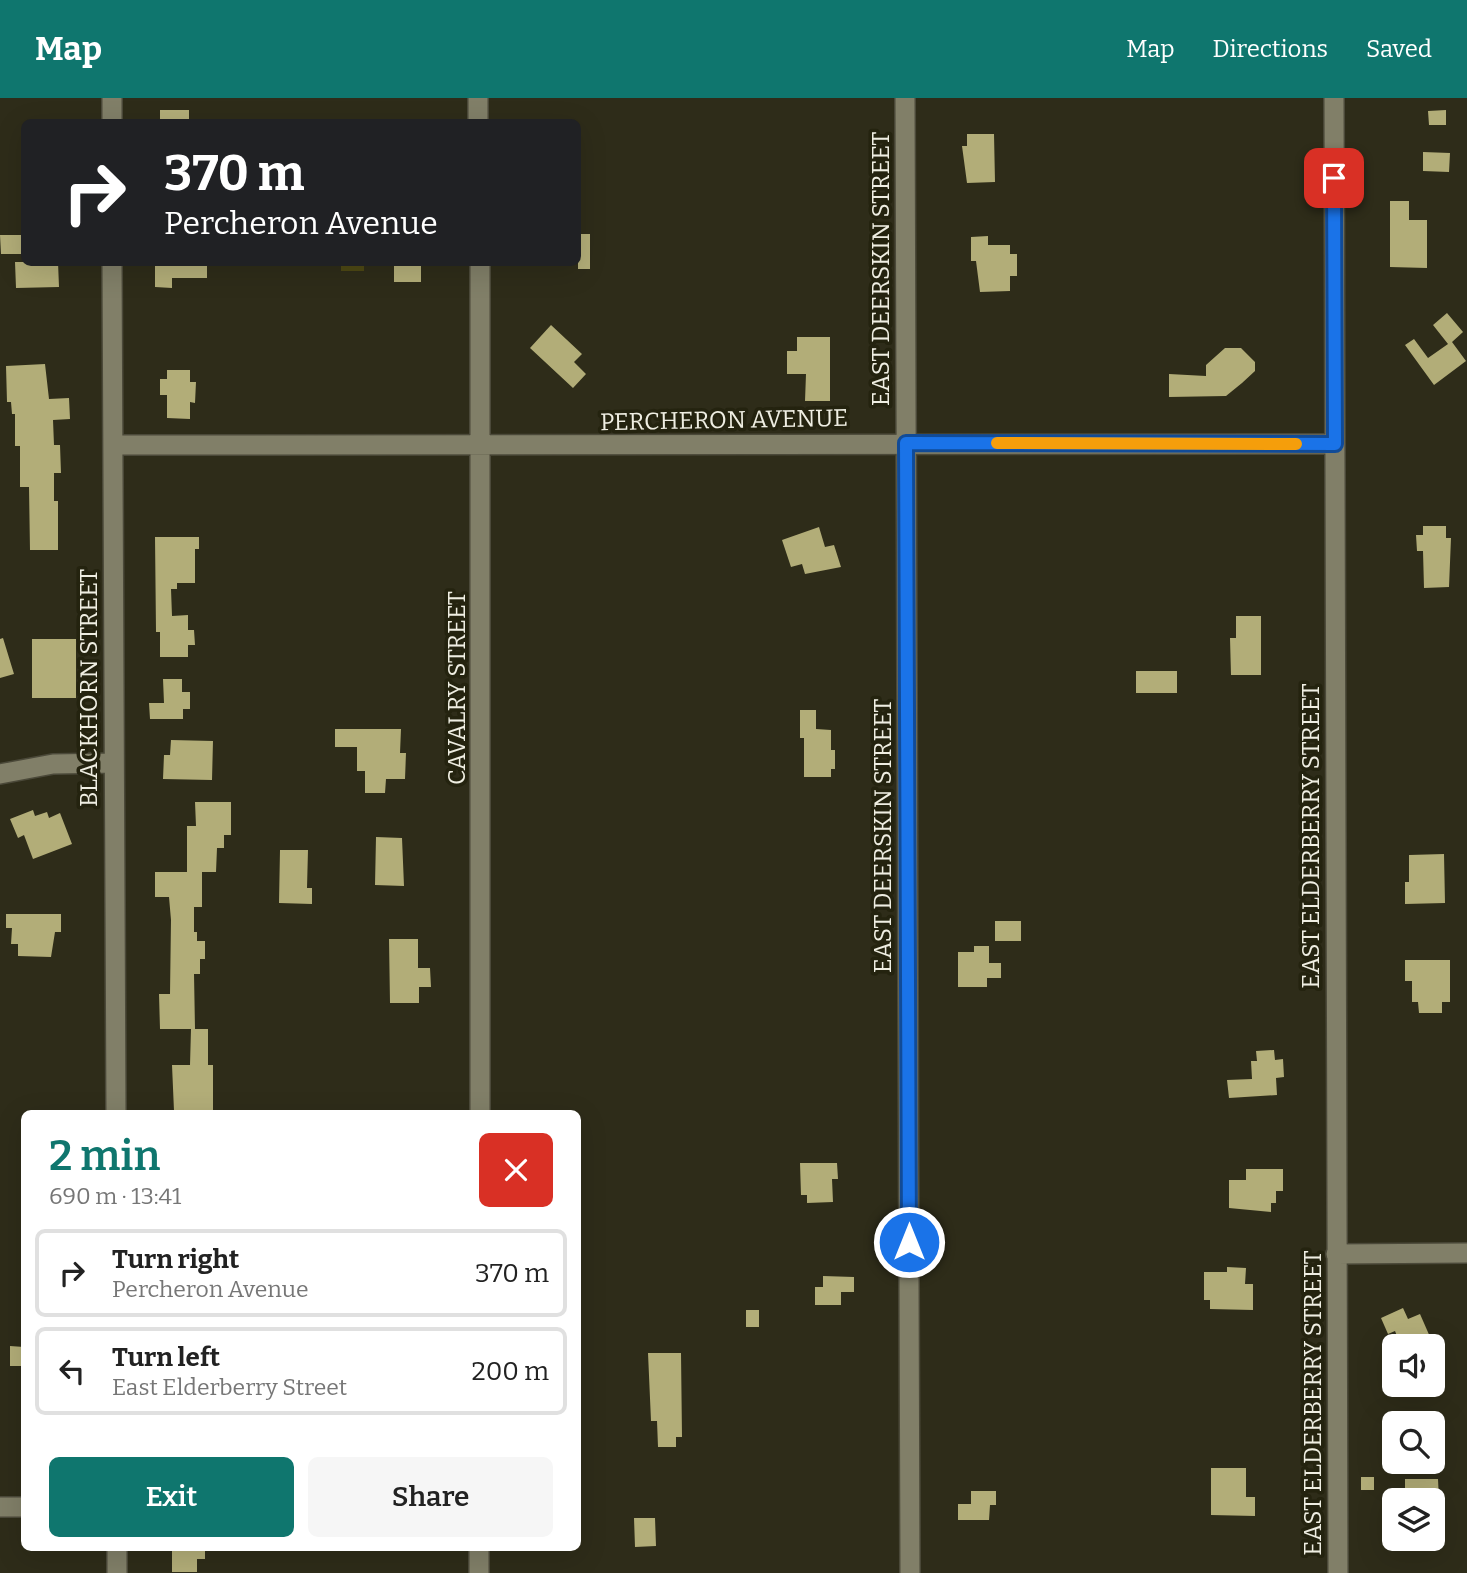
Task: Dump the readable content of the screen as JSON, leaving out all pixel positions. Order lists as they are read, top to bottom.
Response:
{
  "streets": {
    "street": [
      "EAST DEERSKIN STREET",
      "PERCHERON AVENUE",
      "BLACKHORN STREET",
      "CAVALRY STREET",
      "EAST ELDERBERRY STREET"
    ]
  },
  "crossings": [
    ["EAST DEERSKIN STREET", "PERCHERON AVENUE"],
    ["PERCHERON AVENUE", "BLACKHORN STREET"],
    ["PERCHERON AVENUE", "CAVALRY STREET"],
    ["PERCHERON AVENUE", "EAST ELDERBERRY STREET"]
  ],
  "page": {
    "header": "Map",
    "nav": ["Map", "Directions", "Saved"],
    "turn": ["370 m", "Percheron Avenue"],
    "heading": ["2 min", "690 m · 13:41"],
    "list": [
      {
        "name": "Turn right",
        "note": "Percheron Avenue",
        "value": "370 m"
      },
      {
        "name": "Turn left",
        "note": "East Elderberry Street",
        "value": "200 m"
      }
    ],
    "buttons": ["Exit", "Share"]
  }
}
